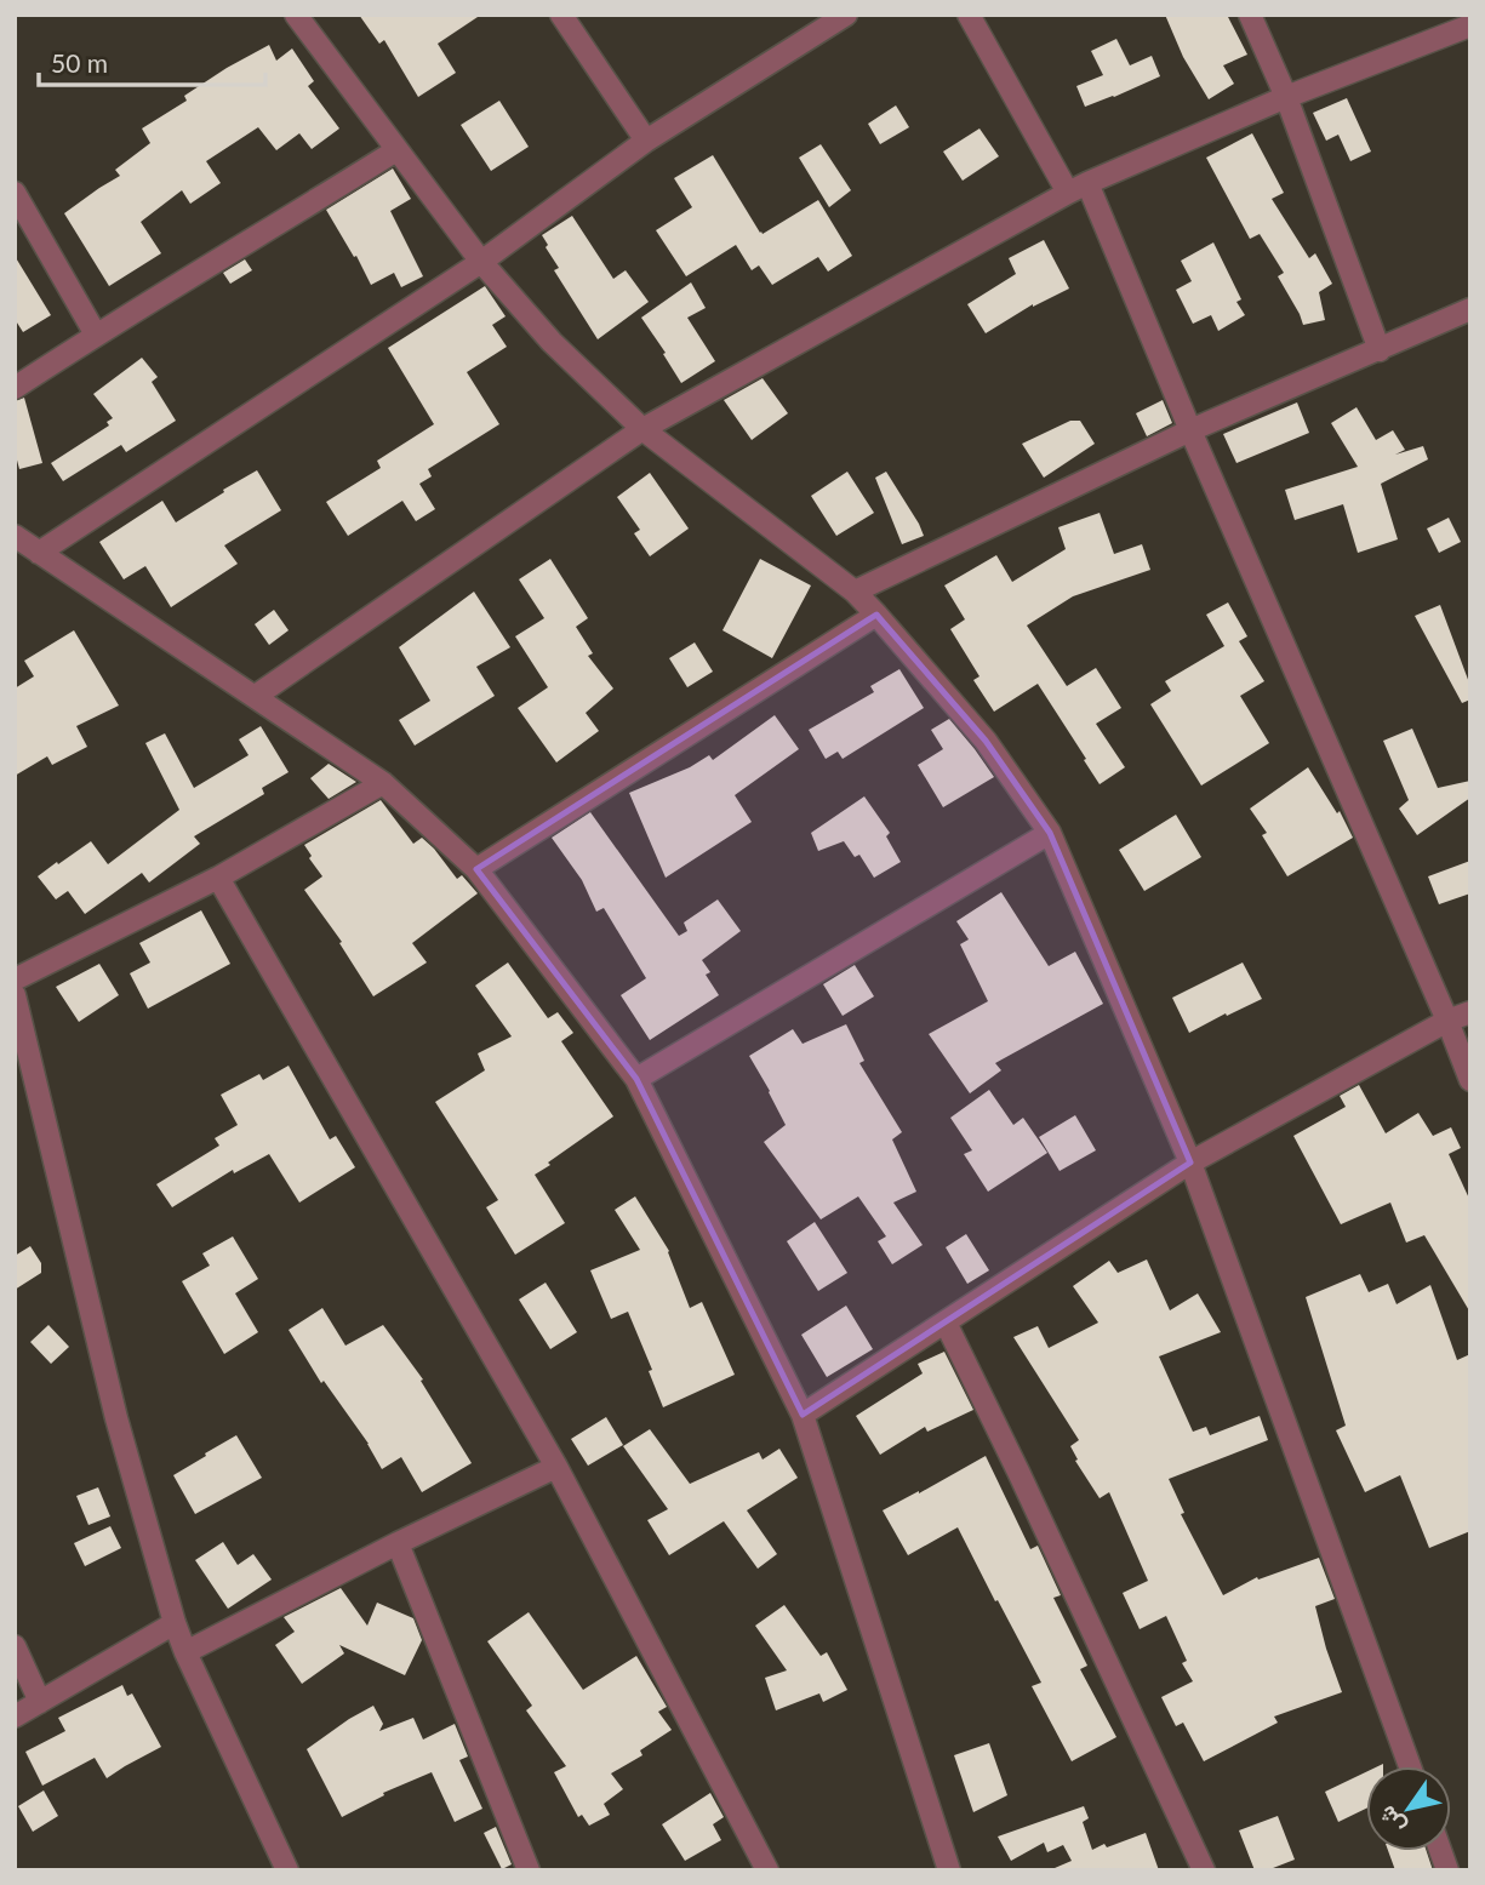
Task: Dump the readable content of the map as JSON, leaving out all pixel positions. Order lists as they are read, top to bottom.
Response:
{
  "scale_bar": "50 m",
  "north": "bottom left"
}
